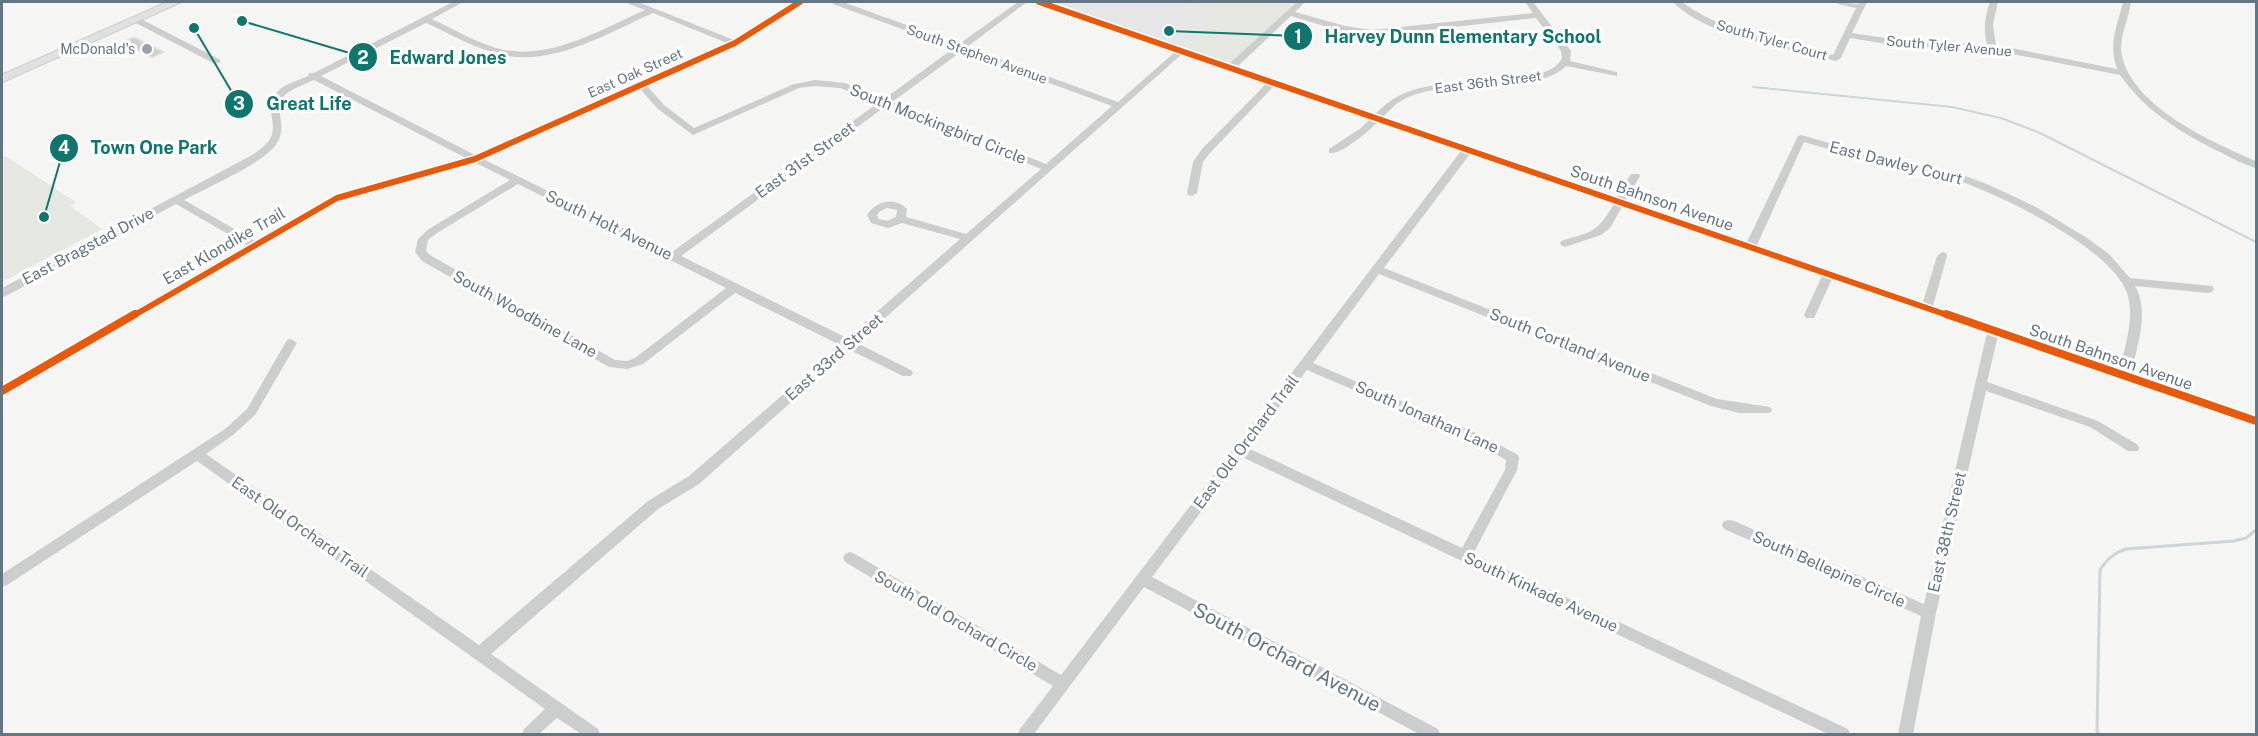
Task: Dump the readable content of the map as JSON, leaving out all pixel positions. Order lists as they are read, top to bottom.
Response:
{
  "streets": {
    "street": [
      "South Tyler Court",
      "South Tyler Avenue",
      "South Stephen Avenue",
      "East Oak Street",
      "East 36th Street",
      "South Mockingbird Circle",
      "East 31st Street",
      "East Dawley Court",
      "South Bahnson Avenue",
      "South Holt Avenue",
      "East Bragstad Drive",
      "East Klondike Trail",
      "South Woodbine Lane",
      "South Cortland Avenue",
      "East 33rd Street",
      "South Jonathan Lane",
      "East Old Orchard Trail",
      "East 38th Street",
      "South Bellepine Circle",
      "South Kinkade Avenue",
      "South Old Orchard Circle",
      "South Orchard Avenue"
    ]
  },
  "crossings": [
    ["South Tyler Court", "South Tyler Avenue"],
    ["South Stephen Avenue", "East 31st Street"],
    ["South Stephen Avenue", "East 33rd Street"],
    ["East Oak Street", "South Mockingbird Circle"],
    ["East Oak Street", "South Holt Avenue"],
    ["East Oak Street", "East Klondike Trail"],
    ["East 36th Street", "South Bahnson Avenue"],
    ["South Mockingbird Circle", "East 31st Street"],
    ["South Mockingbird Circle", "East 33rd Street"],
    ["East 31st Street", "South Holt Avenue"],
    ["East Dawley Court", "South Bahnson Avenue"],
    ["South Bahnson Avenue", "East 33rd Street"],
    ["South Bahnson Avenue", "East Old Orchard Trail"],
    ["South Bahnson Avenue", "East 38th Street"],
    ["South Holt Avenue", "East Bragstad Drive"],
    ["South Holt Avenue", "East Klondike Trail"],
    ["South Holt Avenue", "South Woodbine Lane"],
    ["South Holt Avenue", "East 33rd Street"],
    ["South Cortland Avenue", "East Old Orchard Trail"],
    ["East 33rd Street", "East Old Orchard Trail"],
    ["South Jonathan Lane", "East Old Orchard Trail"],
    ["South Jonathan Lane", "South Kinkade Avenue"],
    ["East Old Orchard Trail", "South Kinkade Avenue"],
    ["East Old Orchard Trail", "South Old Orchard Circle"],
    ["East Old Orchard Trail", "South Orchard Avenue"],
    ["East 38th Street", "South Bellepine Circle"]
  ],
  "places": [
    "Edward Jones",
    "Great Life",
    "Harvey Dunn Elementary School",
    "McDonald's",
    "Town One Park"
  ]
}
